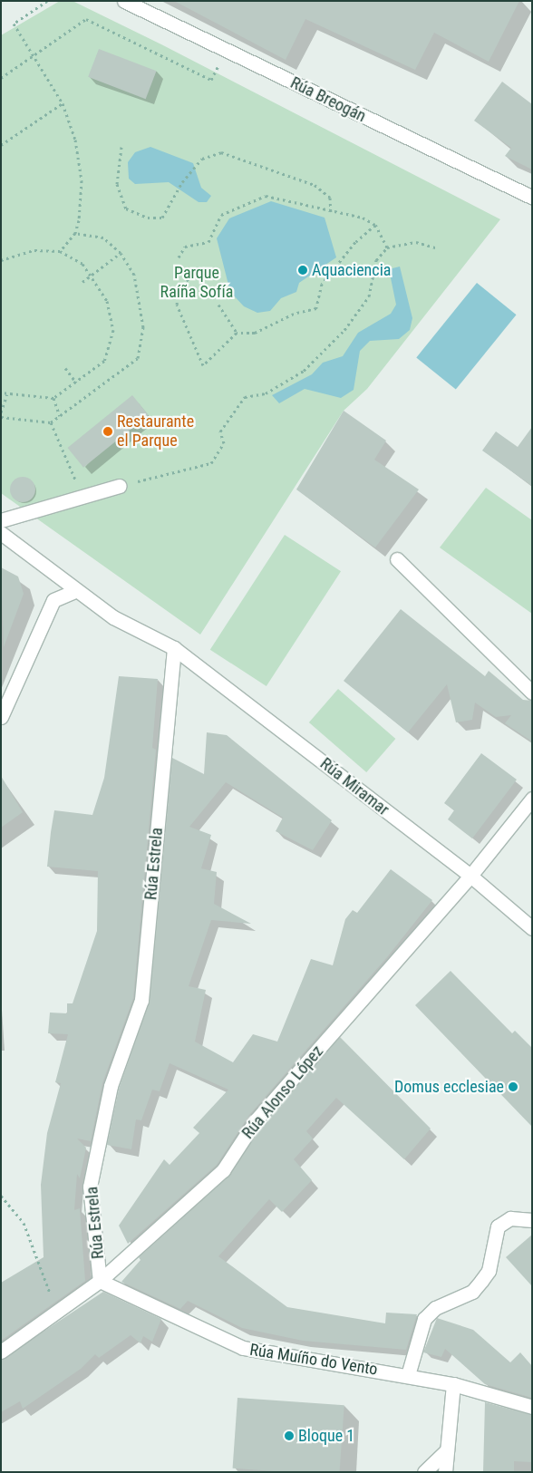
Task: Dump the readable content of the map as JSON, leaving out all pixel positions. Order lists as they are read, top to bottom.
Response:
{
  "streets": {
    "street": [
      "Rúa Breogán",
      "Rúa Miramar",
      "Rúa Estrela",
      "Rúa Alonso López",
      "Rúa Muíño do Vento"
    ]
  },
  "crossings": [
    ["Rúa Miramar", "Rúa Estrela"],
    ["Rúa Miramar", "Rúa Alonso López"],
    ["Rúa Estrela", "Rúa Alonso López"],
    ["Rúa Estrela", "Rúa Muíño do Vento"],
    ["Rúa Alonso López", "Rúa Muíño do Vento"]
  ],
  "parks": ["Parque Raíña Sofía"],
  "places": [
    "Aquaciencia",
    "Restaurante el Parque",
    "Domus ecclesiae",
    "Bloque 1"
  ]
}
